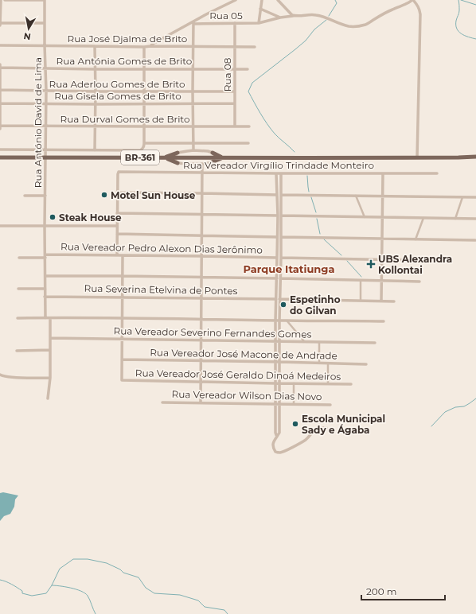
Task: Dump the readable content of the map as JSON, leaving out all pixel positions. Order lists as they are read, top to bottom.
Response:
{
  "streets": {
    "main road": ["BR-361"],
    "street": [
      "Rua 05",
      "Rua José Djalma de Brito",
      "Rua Antónia Gomes de Brito",
      "Rua 08",
      "Rua Aderlou Gomes de Brito",
      "Rua Gisela Gomes de Brito",
      "Rua Durval Gomes de Brito",
      "Rua António David de Lima",
      "Rua Vereador Virgílio Trindade Monteiro",
      "Rua Vereador Pedro Alexon Dias Jerônimo",
      "Rua Severina Etelvina de Pontes",
      "Rua Vereador Severino Fernandes Gomes",
      "Rua Vereador José Macone de Andrade",
      "Rua Vereador José Geraldo Dinoá Medeiros",
      "Rua Vereador Wilson Dias Novo"
    ]
  },
  "crossings": [
    ["Rua 05", "Rua 08"],
    ["Rua José Djalma de Brito", "Rua 08"],
    ["Rua José Djalma de Brito", "Rua António David de Lima"],
    ["Rua Antónia Gomes de Brito", "Rua 08"],
    ["Rua Antónia Gomes de Brito", "Rua António David de Lima"],
    ["Rua 08", "Rua Aderlou Gomes de Brito"],
    ["Rua 08", "Rua Gisela Gomes de Brito"],
    ["Rua 08", "Rua Durval Gomes de Brito"],
    ["Rua Aderlou Gomes de Brito", "Rua António David de Lima"],
    ["Rua Gisela Gomes de Brito", "Rua António David de Lima"],
    ["Rua Durval Gomes de Brito", "Rua António David de Lima"],
    ["Rua António David de Lima", "BR-361"],
    ["Rua António David de Lima", "Rua Vereador Pedro Alexon Dias Jerônimo"],
    ["Rua António David de Lima", "Rua Severina Etelvina de Pontes"],
    ["Rua Vereador José Macone de Andrade", "Rua Vereador José Geraldo Dinoá Medeiros"]
  ],
  "districts": ["Parque Itatiunga"],
  "places": {
    "other": [
      "Motel Sun House",
      "Steak House",
      "Espetinho do Gilvan",
      "Escola Municipal Sady e Ágaba"
    ],
    "health": ["UBS Alexandra Kollontai"]
  },
  "scale_bar": "200 m",
  "north": "bottom"
}
